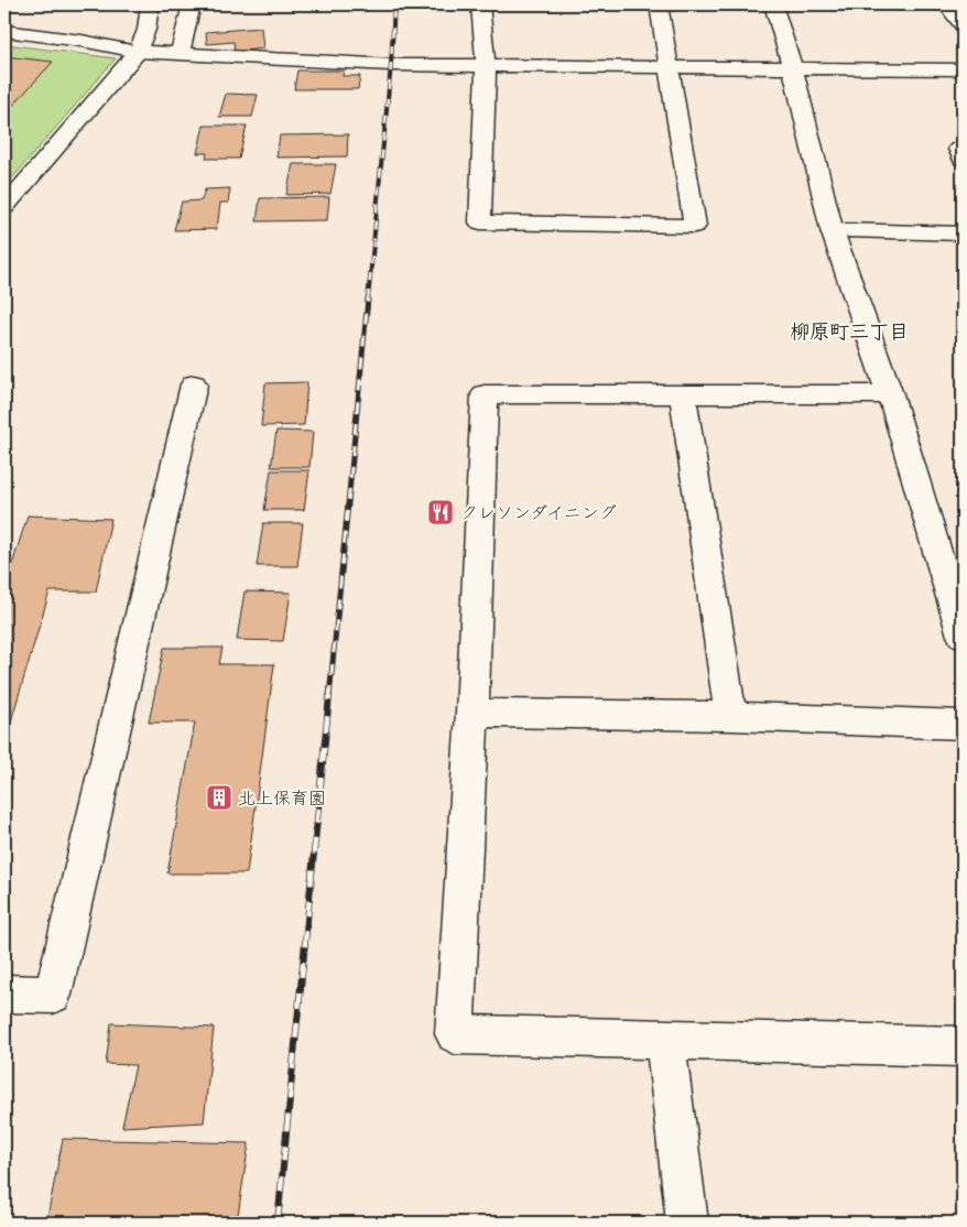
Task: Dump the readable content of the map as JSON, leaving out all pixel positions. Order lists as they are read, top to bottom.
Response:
{
  "districts": ["柳原町三丁目"],
  "places": {
    "restaurant": ["クレソンダイニング"],
    "building": ["北上保育園"]
  }
}
